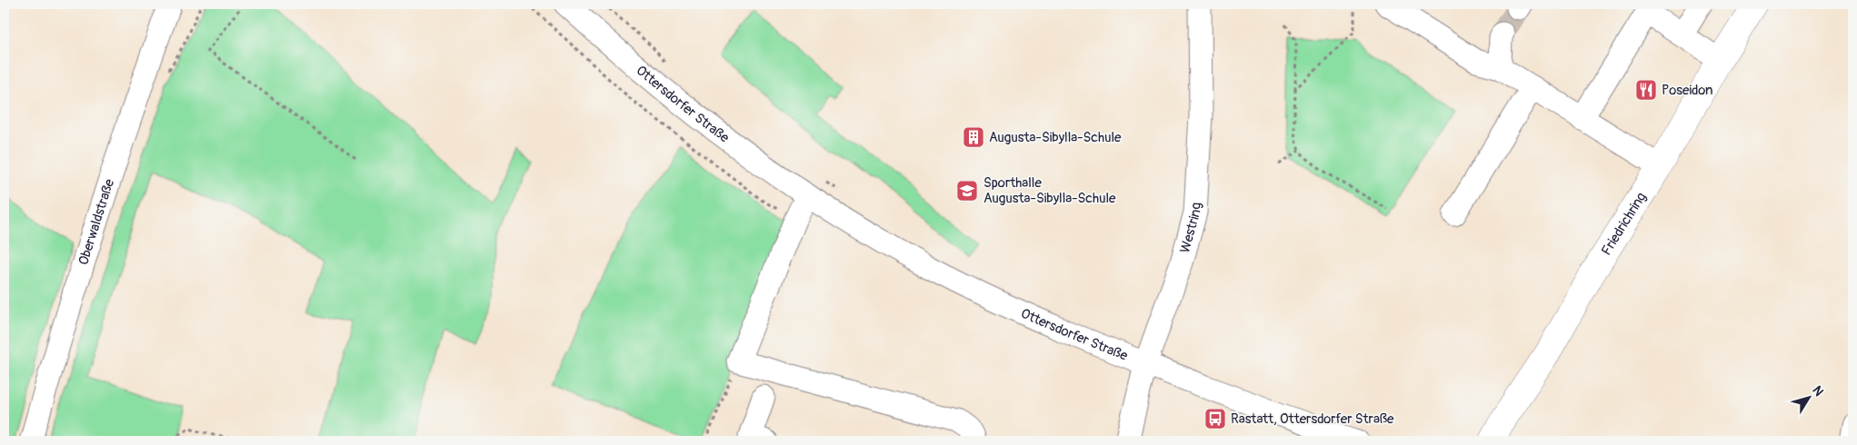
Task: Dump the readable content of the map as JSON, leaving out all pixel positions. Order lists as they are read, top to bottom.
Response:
{
  "streets": {
    "main road": ["Friedrichring"],
    "street": ["Ottersdorfer Straße", "Oberwaldstraße", "Westring"]
  },
  "crossings": [
    ["Ottersdorfer Straße", "Westring"]
  ],
  "places": {
    "restaurant": ["Poseidon"],
    "building": ["Augusta-Sibylla-Schule"],
    "school or university": ["Sporthalle Augusta-Sibylla-Schule"],
    "bus stop": ["Rastatt, Ottersdorfer Straße"]
  },
  "north": "top right"
}
